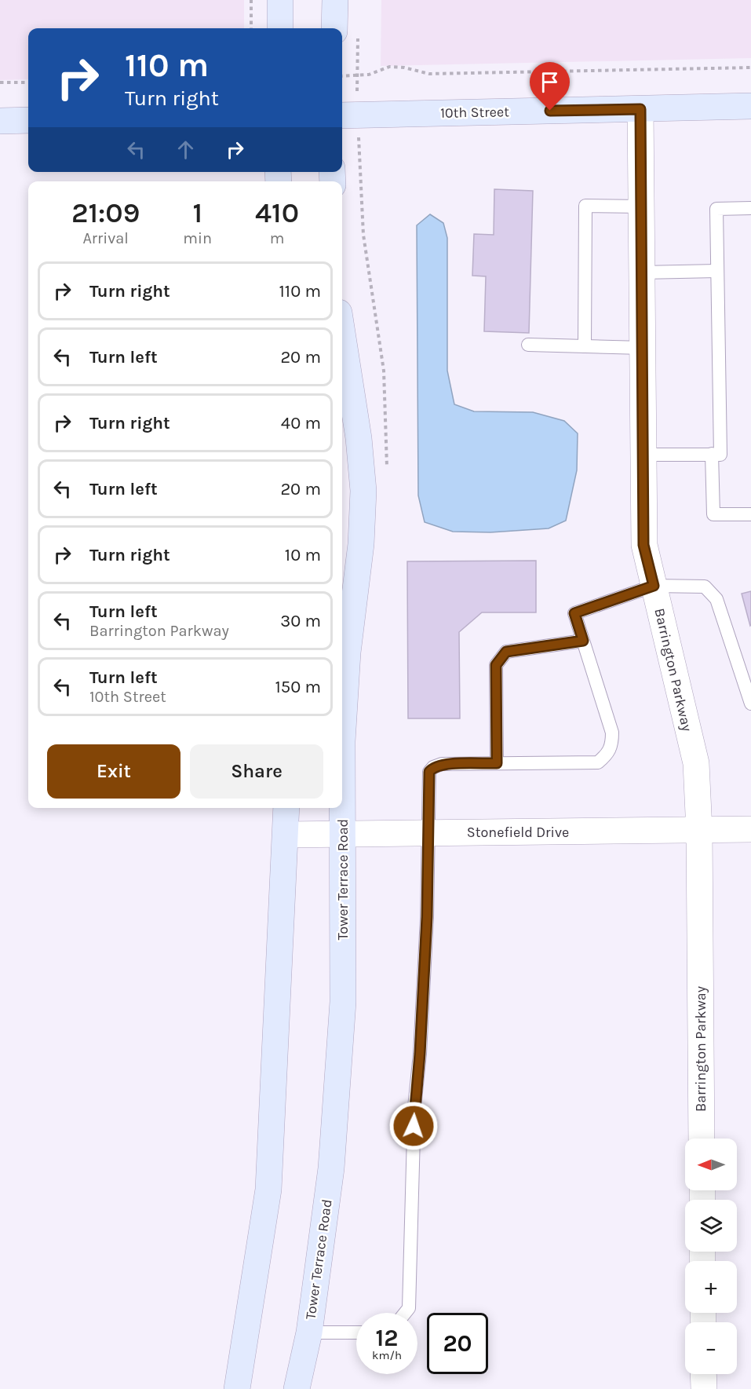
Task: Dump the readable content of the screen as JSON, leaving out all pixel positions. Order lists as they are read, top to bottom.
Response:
{
  "streets": {
    "street": [
      "10th Street",
      "Barrington Parkway",
      "Stonefield Drive",
      "Tower Terrace Road"
    ]
  },
  "crossings": [
    ["10th Street", "Barrington Parkway"],
    ["Barrington Parkway", "Stonefield Drive"],
    ["Stonefield Drive", "Tower Terrace Road"]
  ],
  "north": "left",
  "page": {
    "turn": ["110 m", "Turn right"],
    "eta": [
      "21:09",
      "Arrival",
      "1",
      "min",
      "410",
      "m"
    ],
    "list": [
      {
        "name": "Turn right",
        "value": "110 m"
      },
      {
        "name": "Turn left",
        "value": "20 m"
      },
      {
        "name": "Turn right",
        "value": "40 m"
      },
      {
        "name": "Turn left",
        "value": "20 m"
      },
      {
        "name": "Turn right",
        "value": "10 m"
      },
      {
        "name": "Turn left",
        "note": "Barrington Parkway",
        "value": "30 m"
      },
      {
        "name": "Turn left",
        "note": "10th Street",
        "value": "150 m"
      }
    ],
    "buttons": ["Exit", "Share"],
    "map_buttons": ["+", "−"],
    "speed": "12 km/h",
    "limit": "20"
  }
}
